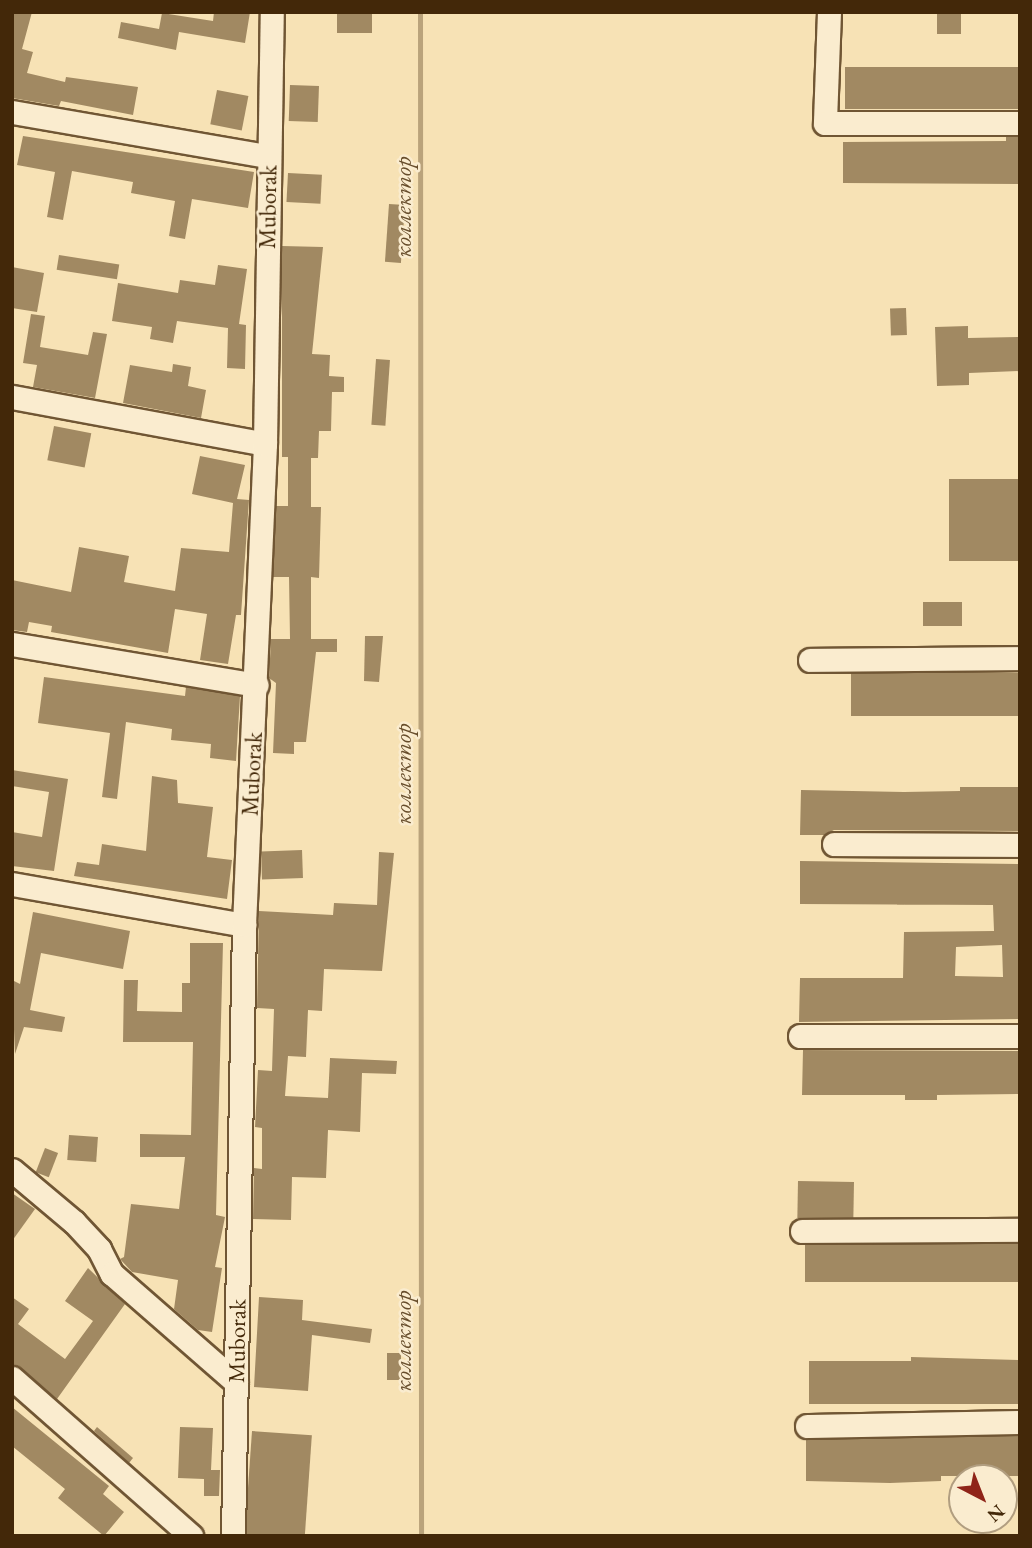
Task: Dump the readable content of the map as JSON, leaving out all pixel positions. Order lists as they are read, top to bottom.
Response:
{
  "streets": {
    "street": ["Muborak"]
  },
  "water": ["коллектор"],
  "north": "bottom right"
}
